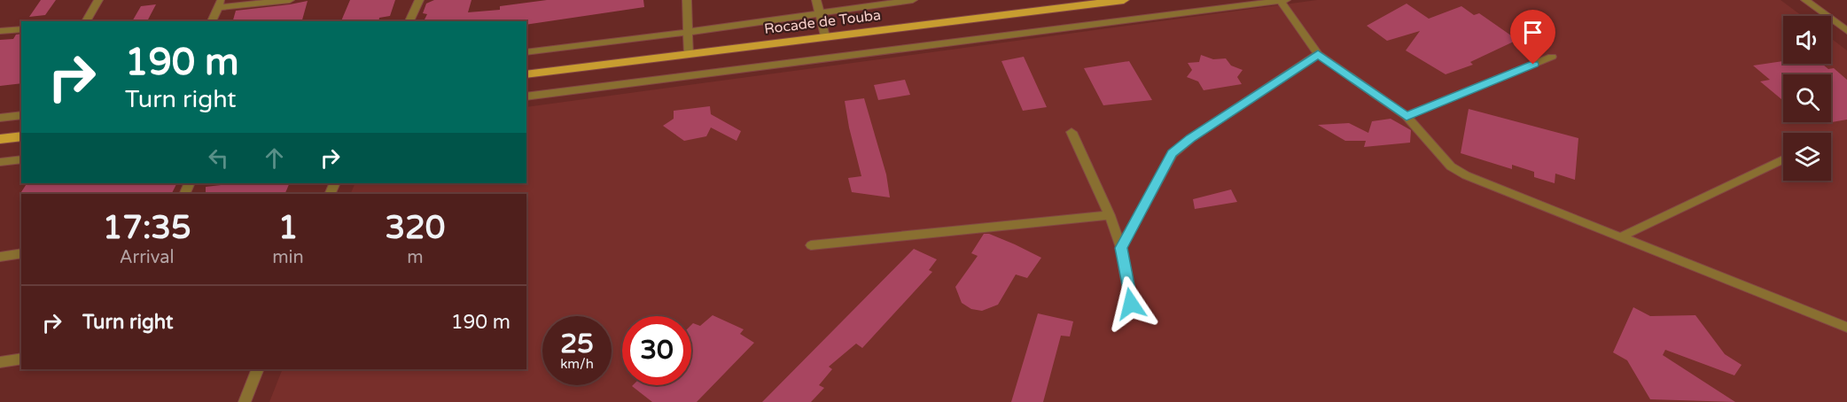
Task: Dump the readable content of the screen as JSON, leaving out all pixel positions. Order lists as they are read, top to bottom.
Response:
{
  "streets": {
    "main road": ["Rocade de Touba"]
  },
  "page": {
    "turn": ["190 m", "Turn right"],
    "eta": [
      "17:35",
      "Arrival",
      "1",
      "min",
      "320",
      "m"
    ],
    "list": [
      {
        "name": "Turn right",
        "value": "190 m"
      }
    ],
    "speed": "25 km/h",
    "limit": "30"
  }
}
